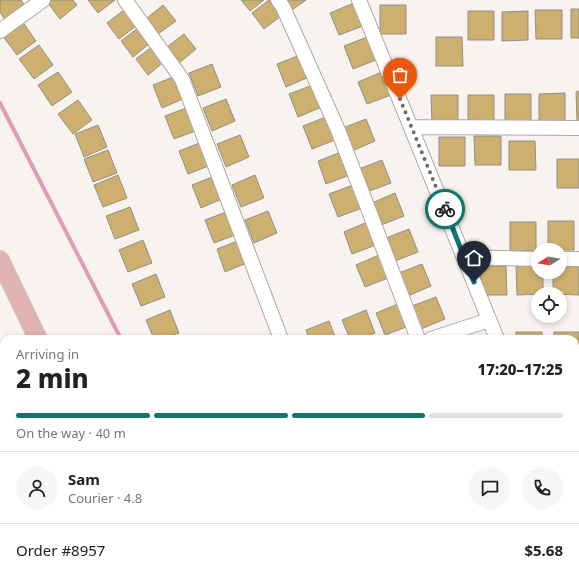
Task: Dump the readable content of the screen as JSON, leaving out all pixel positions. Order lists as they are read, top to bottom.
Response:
{
  "north": "left",
  "page": {
    "heading": ["2 min", "Arriving in", "17:20–17:25"],
    "panel": [
      "Sam",
      "Courier · 4.8",
      "Order #8957",
      "$5.68"
    ],
    "bar": "On the way · 40 m"
  }
}
